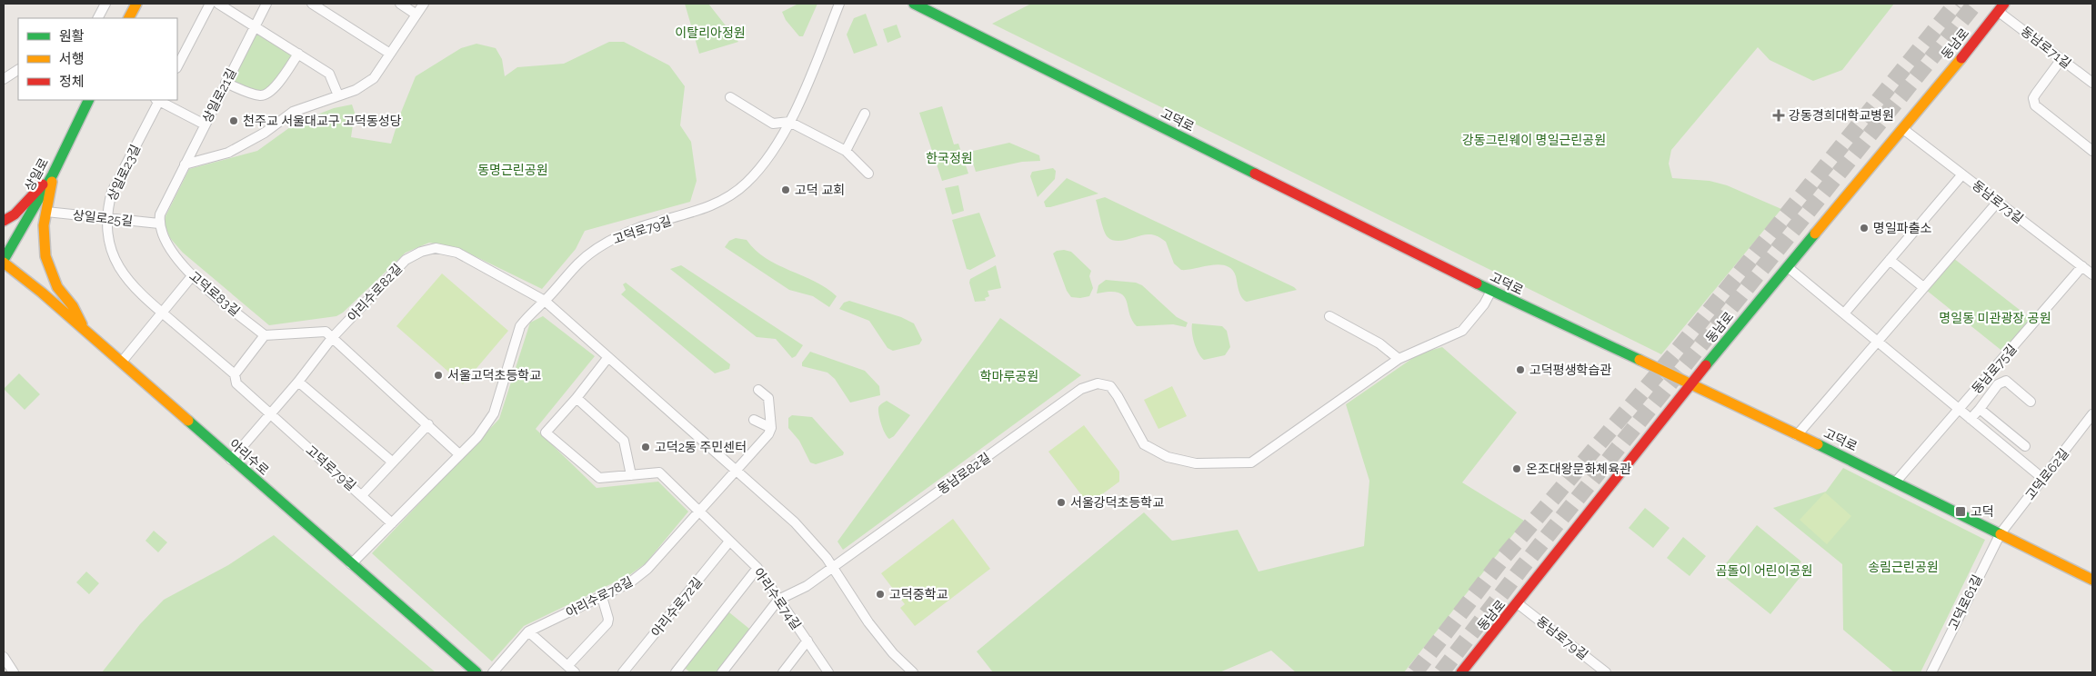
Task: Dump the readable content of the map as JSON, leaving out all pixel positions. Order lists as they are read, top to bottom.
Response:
{
  "streets": {
    "main road": [
      "동남로",
      "고덕로",
      "상일로",
      "아리수로"
    ],
    "street": [
      "동남로71길",
      "상일로21길",
      "상일로23길",
      "동남로73길",
      "상일로25길",
      "고덕로79길",
      "아리수로82길",
      "고덕로83길",
      "동남로75길",
      "동남로82길",
      "고덕로62길",
      "아리수로78길",
      "아리수로74길",
      "고덕로61길",
      "아리수로72길",
      "동남로79길"
    ]
  },
  "crossings": [
    ["동남로", "동남로71길"],
    ["동남로", "고덕로"],
    ["동남로", "동남로73길"],
    ["동남로", "동남로79길"],
    ["고덕로", "동남로75길"],
    ["고덕로", "고덕로62길"],
    ["고덕로", "고덕로61길"],
    ["상일로23길", "상일로25길"],
    ["상일로", "아리수로"],
    ["동남로73길", "동남로75길"],
    ["상일로25길", "고덕로83길"],
    ["고덕로79길", "아리수로82길"],
    ["고덕로79길", "아리수로"],
    ["아리수로82길", "아리수로"],
    ["동남로82길", "아리수로74길"],
    ["고덕로62길", "고덕로61길"],
    ["아리수로78길", "아리수로74길"],
    ["아리수로74길", "아리수로72길"]
  ],
  "parks": [
    "이탈리아정원",
    "강동그린웨이 명일근린공원",
    "한국정원",
    "동명근린공원",
    "명일동 미관광장 공원",
    "학마루공원",
    "송림근린공원",
    "곰돌이 어린이공원"
  ],
  "places": {
    "health": ["강동경희대학교병원"],
    "other": [
      "천주교 서울대교구 고덕동성당",
      "고덕 교회",
      "명일파출소",
      "고덕평생학습관",
      "서울고덕초등학교",
      "고덕2동 주민센터",
      "온조대왕문화체육관",
      "서울강덕초등학교",
      "고덕중학교"
    ],
    "transit": ["고덕"]
  },
  "legend": ["원활", "서행", "정체"]
}
